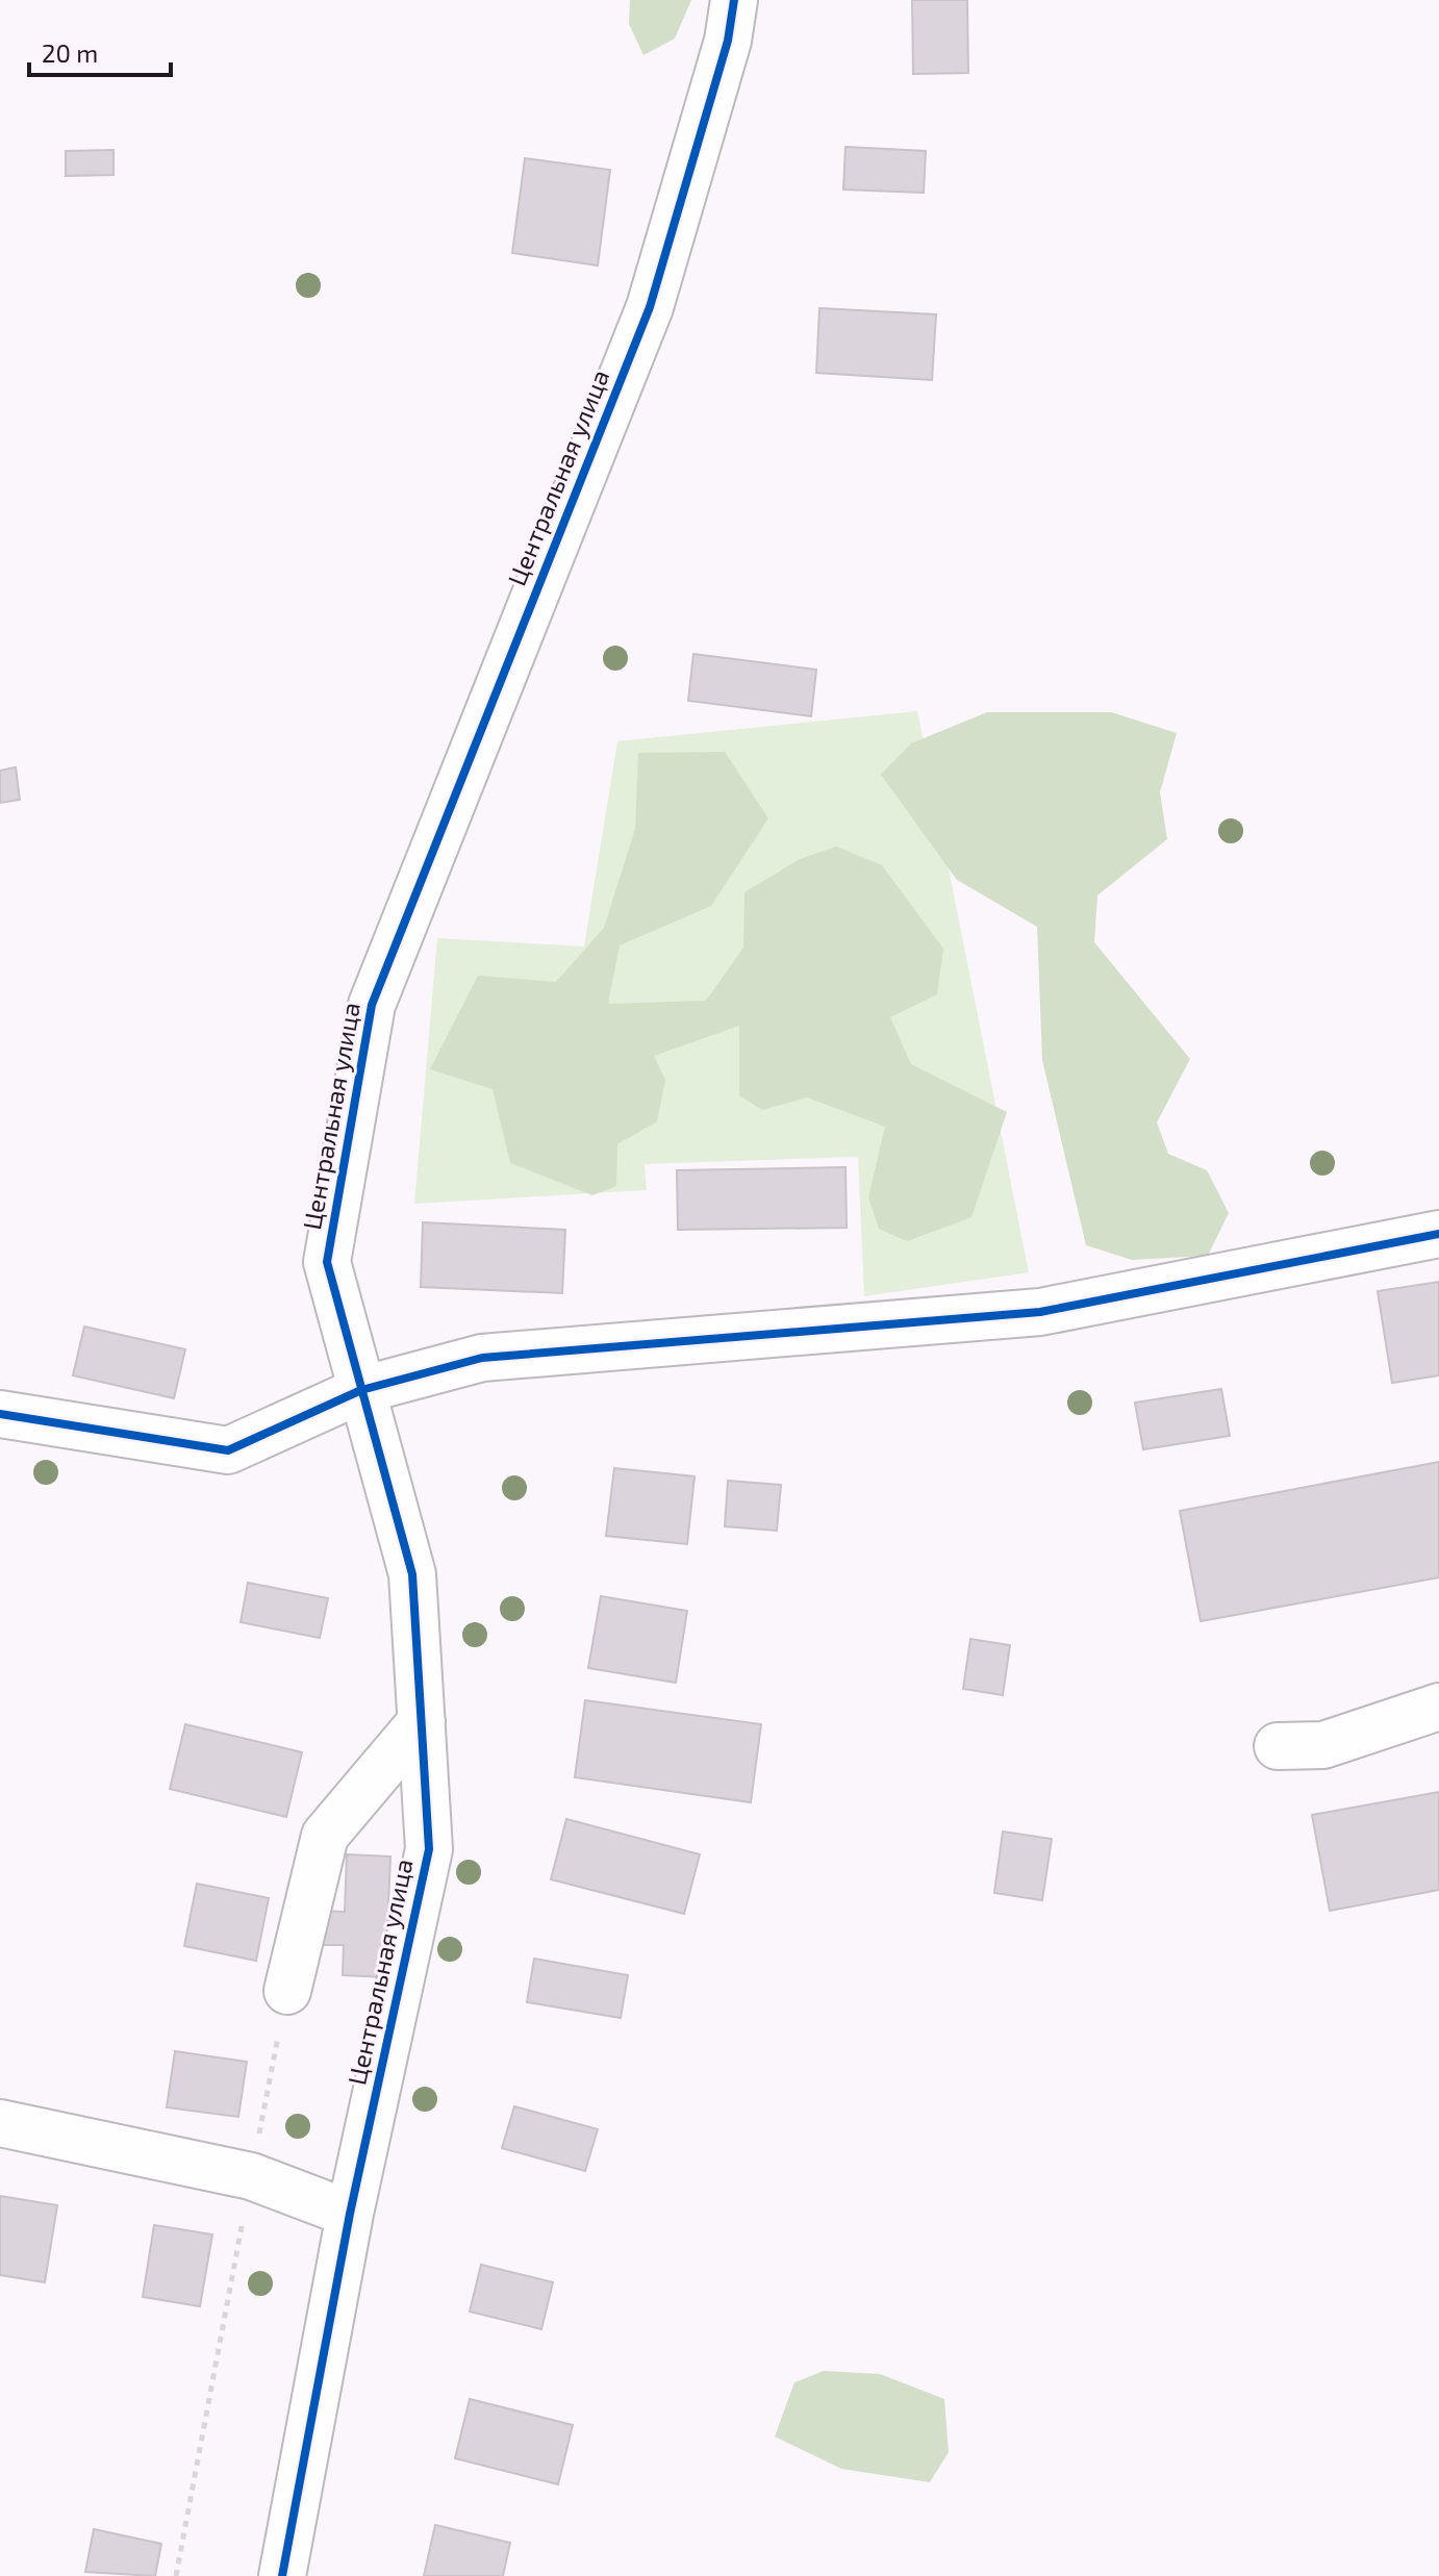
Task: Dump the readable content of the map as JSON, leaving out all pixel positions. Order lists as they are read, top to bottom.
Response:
{
  "streets": {
    "street": ["Центральная улица"]
  },
  "scale_bar": "20 m"
}
